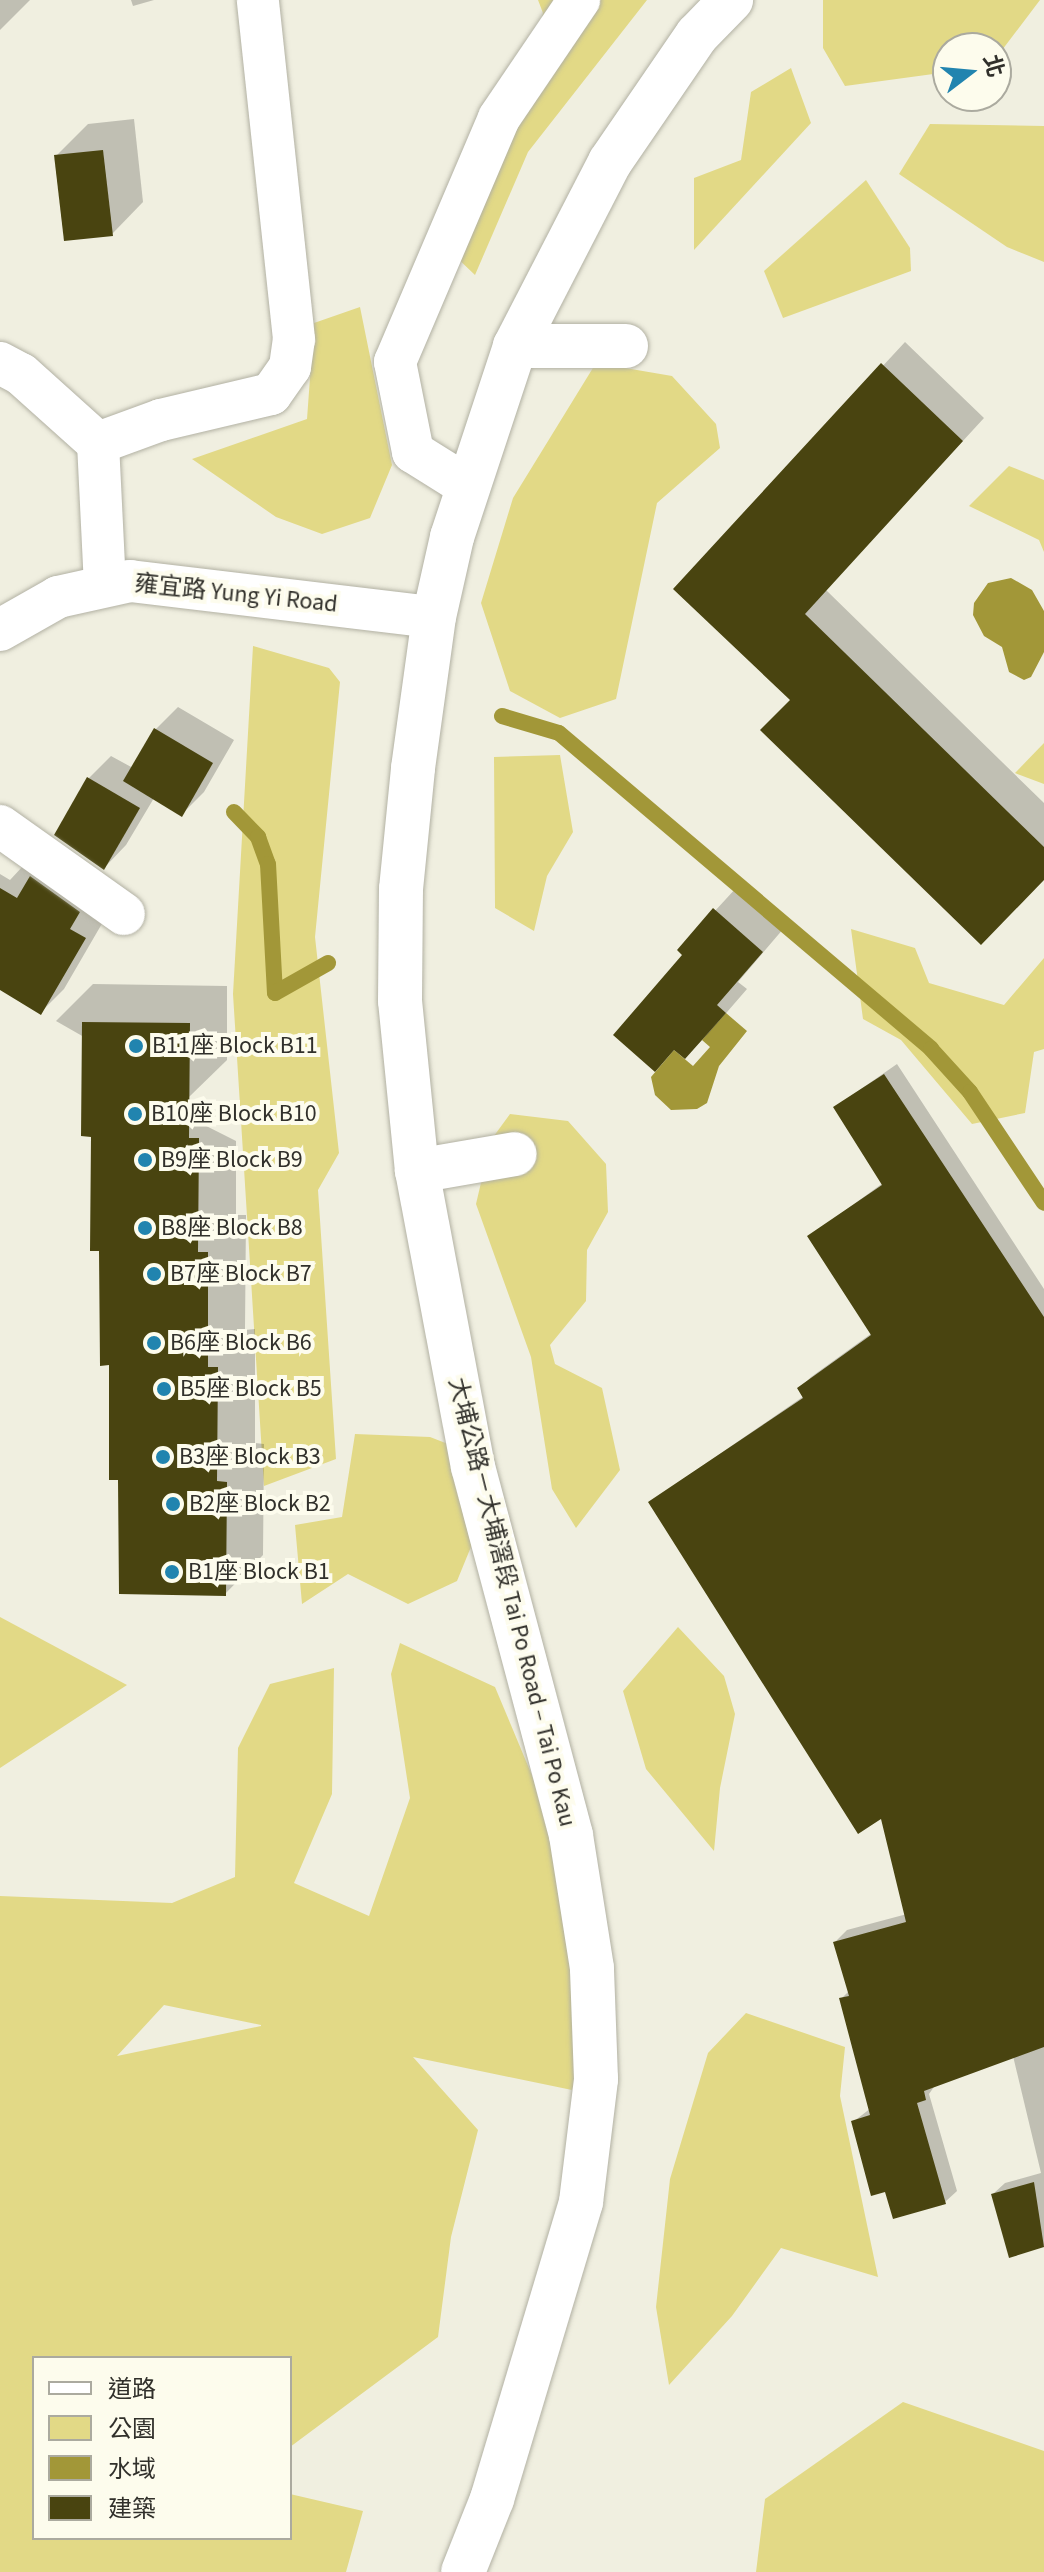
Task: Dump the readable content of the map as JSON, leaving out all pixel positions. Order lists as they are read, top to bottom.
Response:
{
  "streets": {
    "main road": ["大埔公路－大埔滘段 Tai Po Road – Tai Po Kau"],
    "street": ["雍宜路 Yung Yi Road"]
  },
  "crossings": [
    ["雍宜路 Yung Yi Road", "大埔公路－大埔滘段 Tai Po Road – Tai Po Kau"]
  ],
  "places": [
    "B11座 Block B11",
    "B10座 Block B10",
    "B9座 Block B9",
    "B8座 Block B8",
    "B7座 Block B7",
    "B6座 Block B6",
    "B5座 Block B5",
    "B3座 Block B3",
    "B2座 Block B2",
    "B1座 Block B1"
  ],
  "legend": [
    "道路",
    "公園",
    "水域",
    "建築"
  ],
  "north": "right"
}
